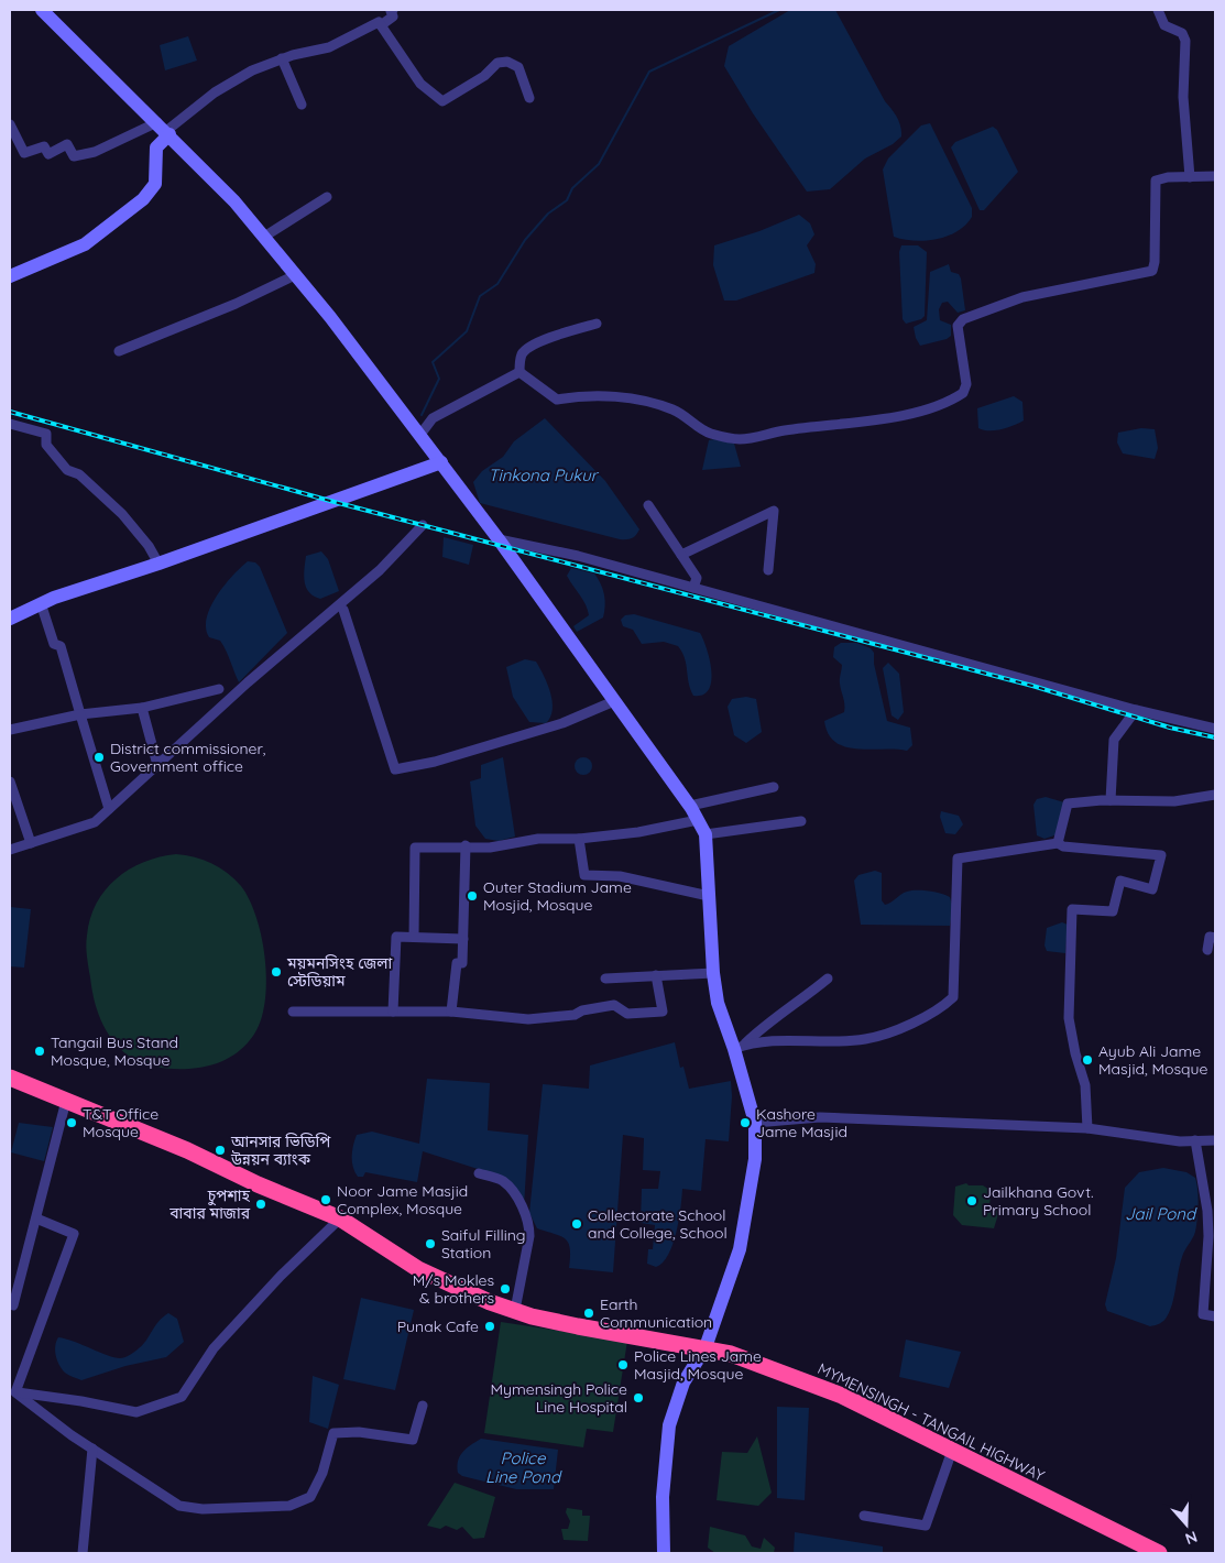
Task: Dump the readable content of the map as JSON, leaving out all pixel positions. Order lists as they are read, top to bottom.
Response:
{
  "streets": {
    "highway": ["MYMENSINGH - TANGAIL HIGHWAY"]
  },
  "water": ["Tinkona Pukur", "Jail Pond", "Police Line Pond"],
  "places": [
    "District commissioner, Government office",
    "Outer Stadium Jame Mosjid, Mosque",
    "ময়মনসিংহ জেলা স্টেডিয়াম",
    "Tangail Bus Stand Mosque, Mosque",
    "Ayub Ali Jame Masjid, Mosque",
    "T&T Office Mosque",
    "Kashore Jame Masjid",
    "আনসার ভিডিপি উন্নয়ন ব্যাংক",
    "Noor Jame Masjid Complex, Mosque",
    "Jailkhana Govt. Primary School",
    "চুপশাহ বাবার মাজার",
    "Collectorate School and College, School",
    "Saiful Filling Station",
    "M/s Mokles & brothers",
    "Earth Communication",
    "Punak Cafe",
    "Police Lines Jame Masjid, Mosque",
    "Mymensingh Police Line Hospital"
  ],
  "north": "bottom"
}
